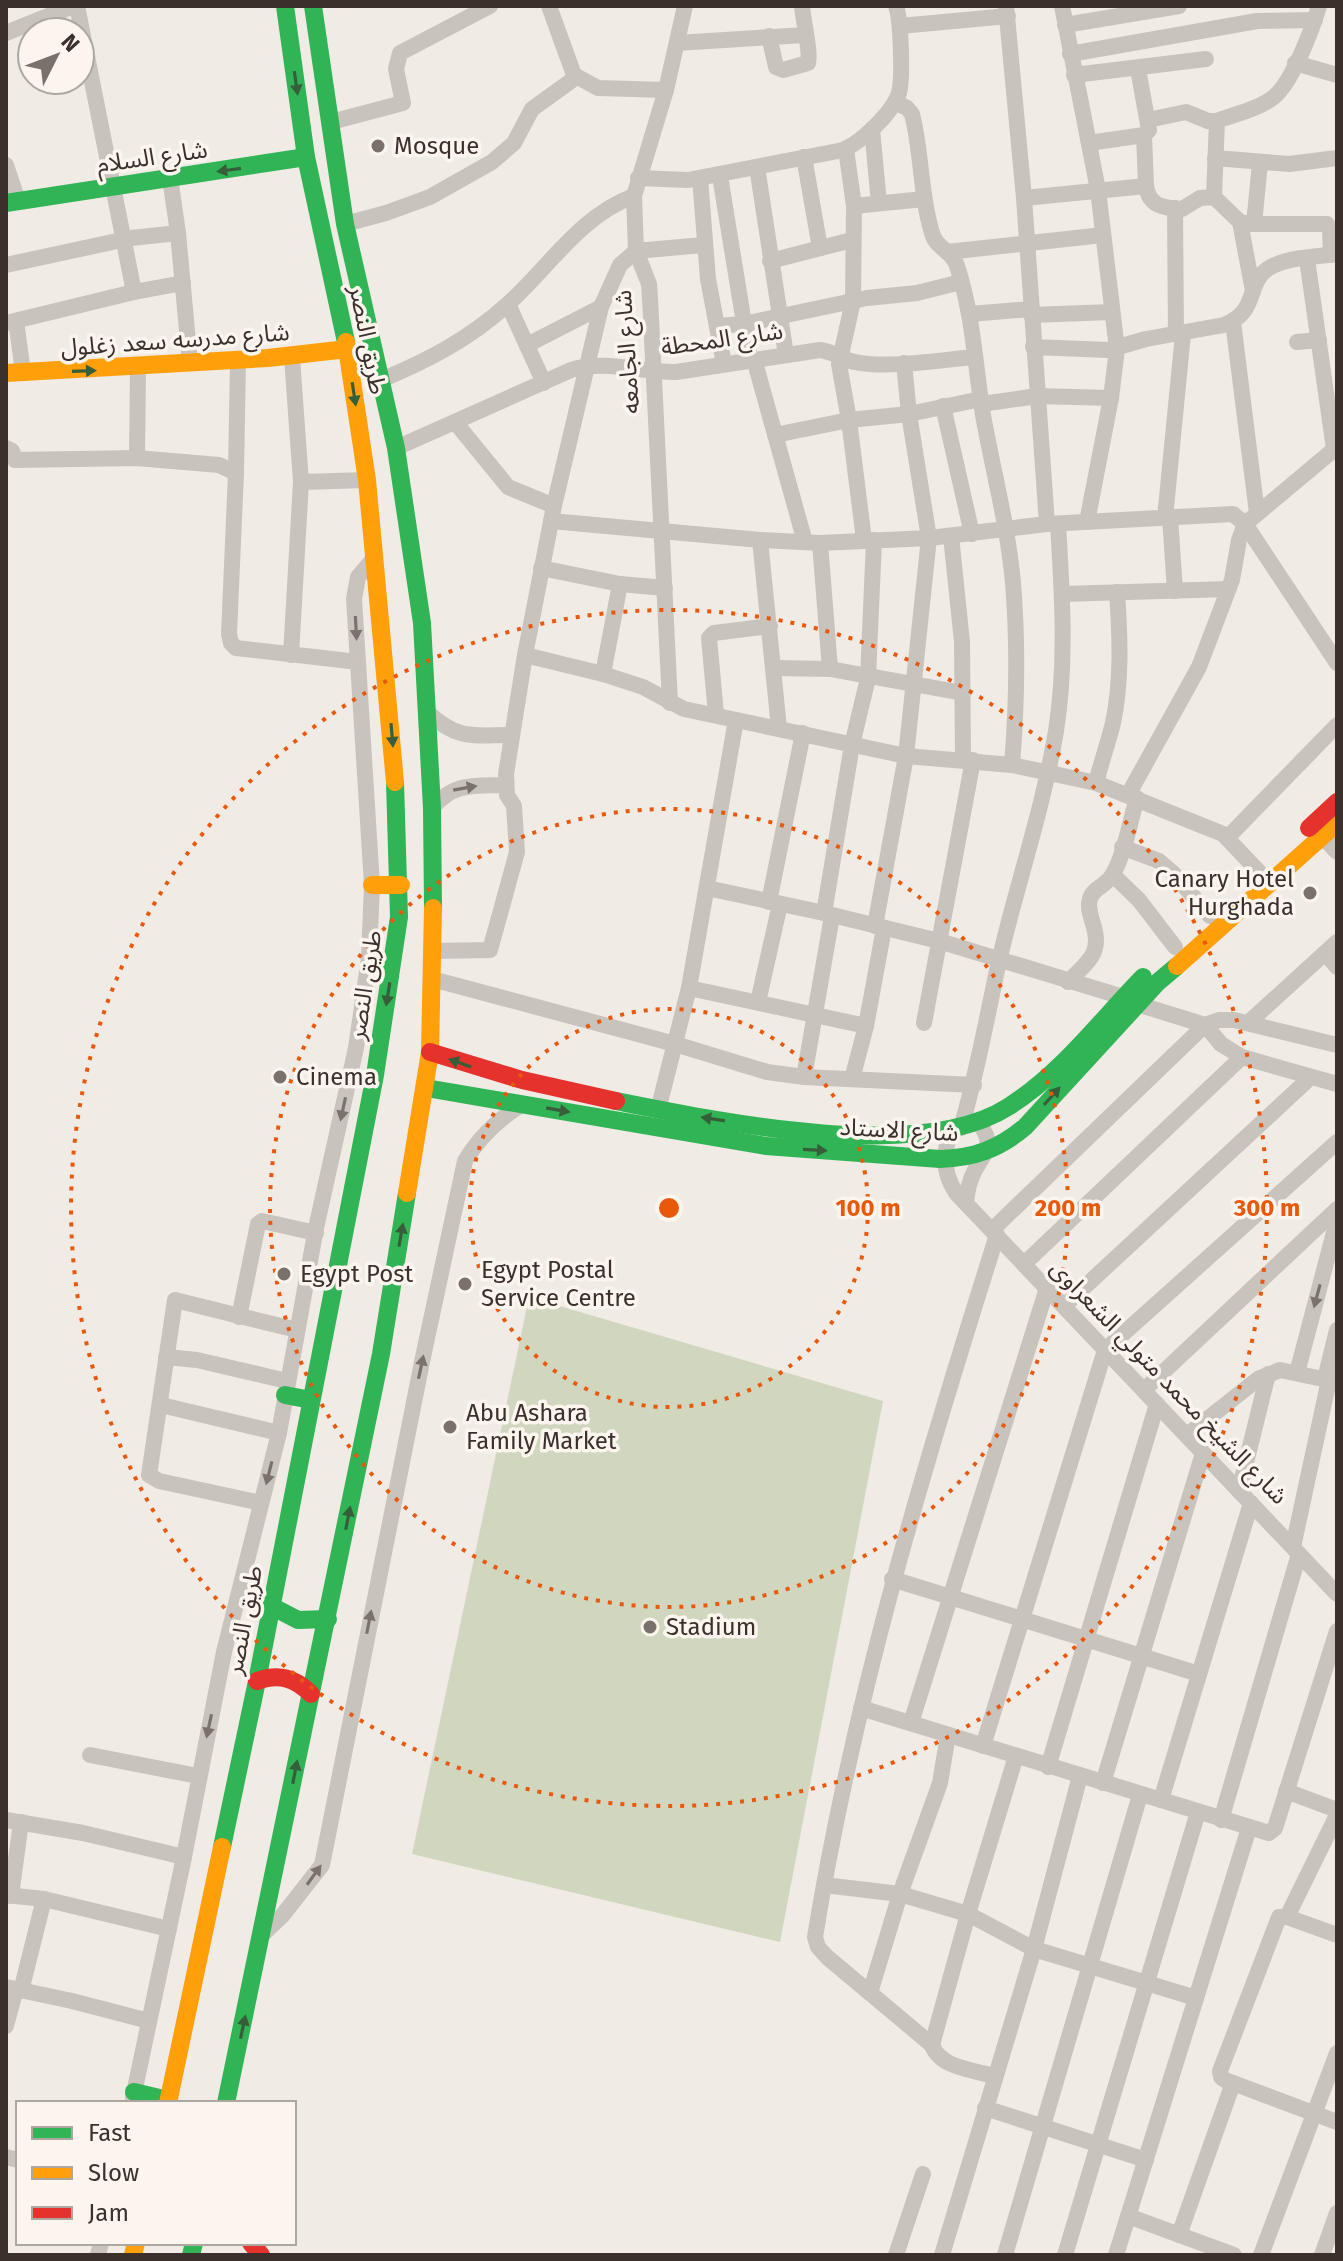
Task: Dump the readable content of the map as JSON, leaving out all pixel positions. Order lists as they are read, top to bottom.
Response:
{
  "streets": {
    "main road": [
      "شارع السلام",
      "شارع مدرسه سعد زغلول",
      "طريق النصر",
      "شارع الاستاد"
    ],
    "street": ["شارع المحطة", "شارع الجامعه", "شارع الشيخ محمد متولي الشعراوى"]
  },
  "crossings": [
    ["شارع السلام", "طريق النصر"],
    ["شارع المحطة", "طريق النصر"],
    ["شارع المحطة", "شارع الجامعه"],
    ["شارع مدرسه سعد زغلول", "طريق النصر"],
    ["طريق النصر", "شارع الاستاد"],
    ["شارع الاستاد", "شارع الشيخ محمد متولي الشعراوى"]
  ],
  "one_way": ["شارع السلام", "شارع مدرسه سعد زغلول"],
  "places": [
    "Mosque",
    "Canary Hotel Hurghada",
    "Cinema",
    "Egypt Post",
    "Egypt Postal Service Centre",
    "Abu Ashara Family Market",
    "Stadium"
  ],
  "legend": ["Fast", "Slow", "Jam"],
  "north": "top right",
  "rings": ["100 m", "200 m", "300 m"]
}
